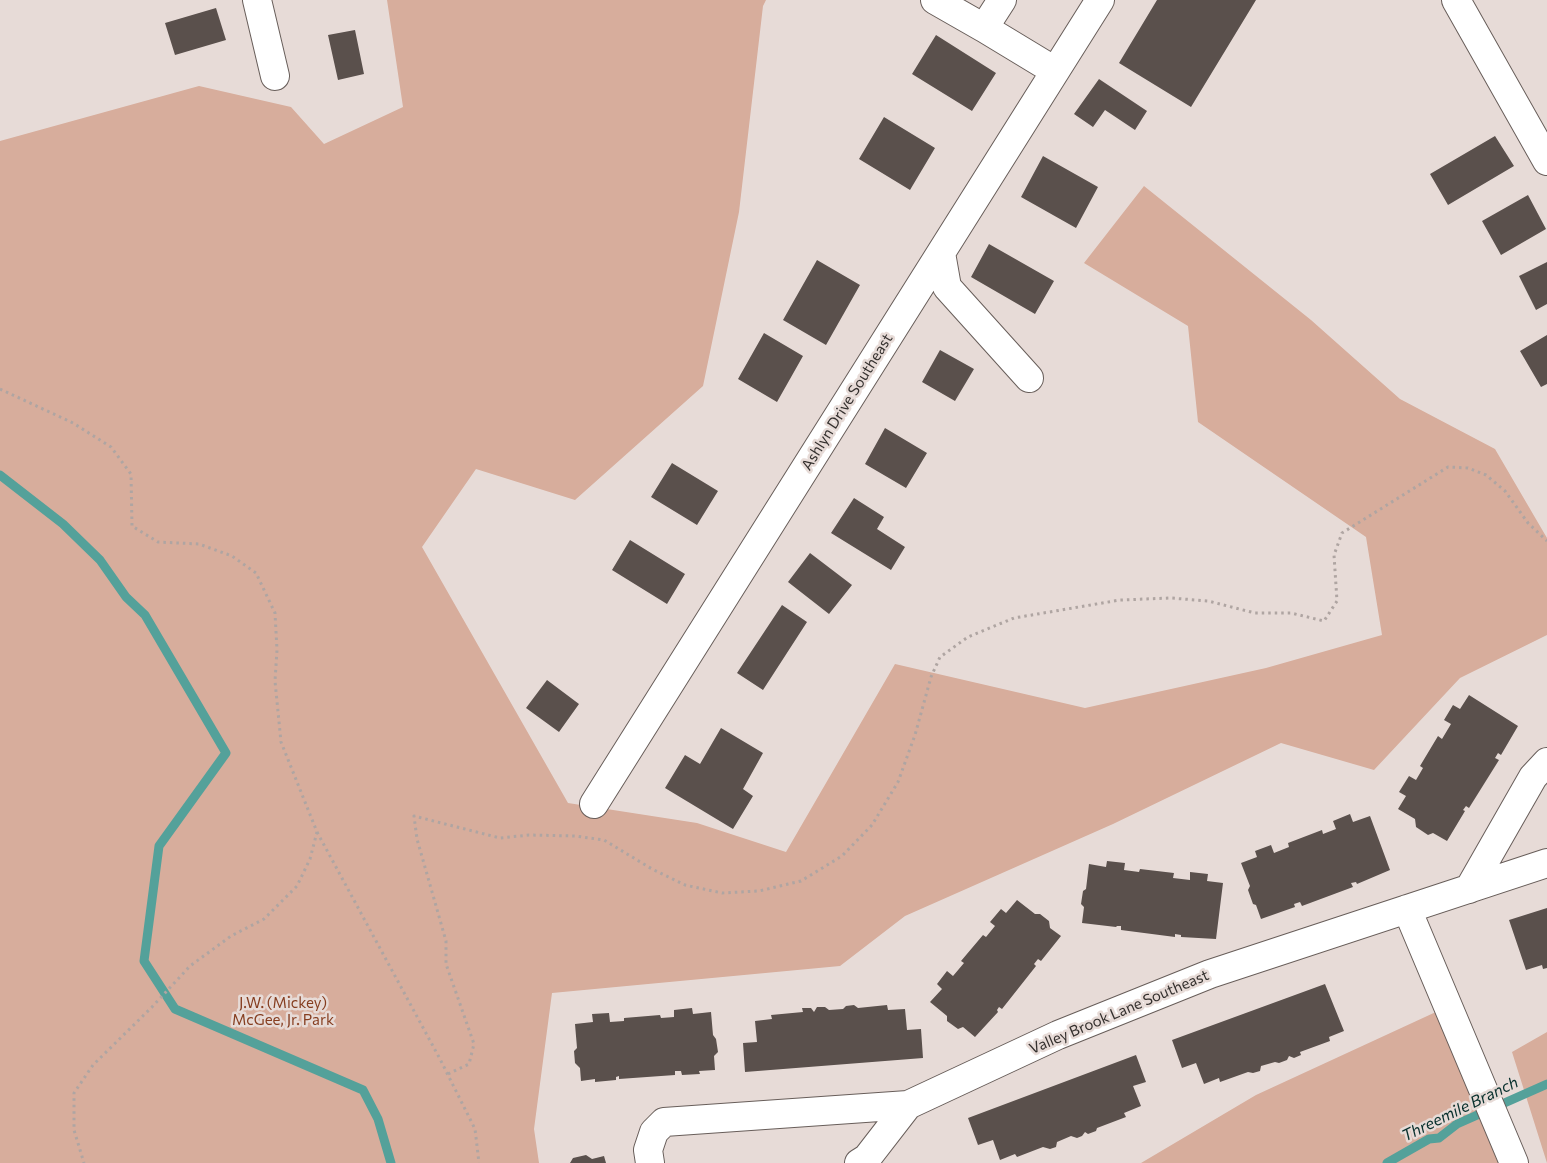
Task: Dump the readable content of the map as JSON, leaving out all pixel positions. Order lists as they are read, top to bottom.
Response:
{
  "streets": {
    "street": ["Ashlyn Drive Southeast", "Valley Brook Lane Southeast"]
  },
  "water": ["Threemile Branch"],
  "parks": ["J.W. (Mickey) McGee, Jr. Park"]
}
